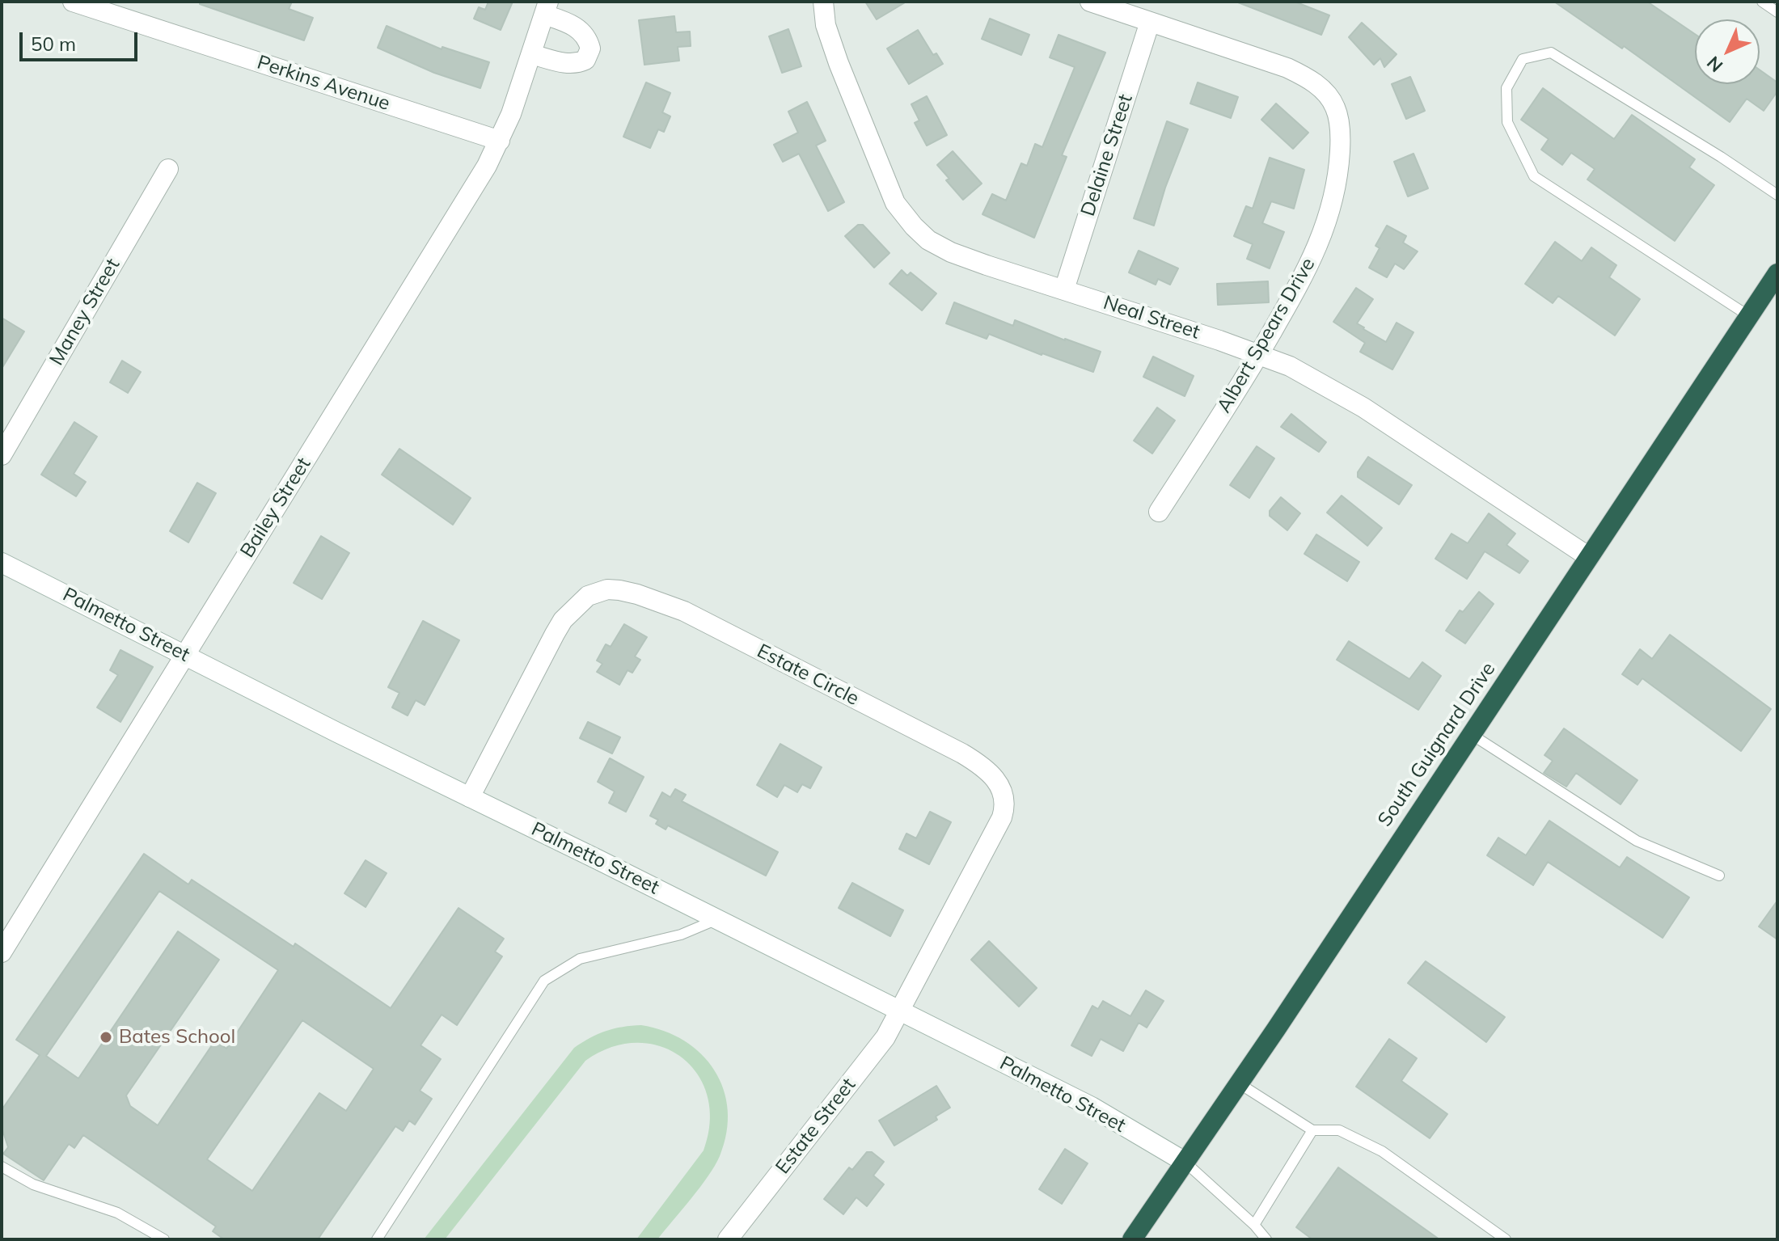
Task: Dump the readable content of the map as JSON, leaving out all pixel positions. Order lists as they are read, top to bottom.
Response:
{
  "streets": {
    "highway": ["South Guignard Drive"],
    "street": [
      "Perkins Avenue",
      "Delaine Street",
      "Maney Street",
      "Neal Street",
      "Albert Spears Drive",
      "Bailey Street",
      "Palmetto Street",
      "Estate Circle",
      "Estate Street"
    ]
  },
  "crossings": [
    ["Perkins Avenue", "Bailey Street"],
    ["Delaine Street", "Neal Street"],
    ["Delaine Street", "Albert Spears Drive"],
    ["Neal Street", "Albert Spears Drive"],
    ["Neal Street", "South Guignard Drive"],
    ["Bailey Street", "Palmetto Street"],
    ["Palmetto Street", "Estate Circle"],
    ["Palmetto Street", "South Guignard Drive"],
    ["Palmetto Street", "Estate Street"],
    ["Estate Circle", "Estate Street"]
  ],
  "places": ["Bates School"],
  "scale_bar": "50 m",
  "north": "bottom left"
}
